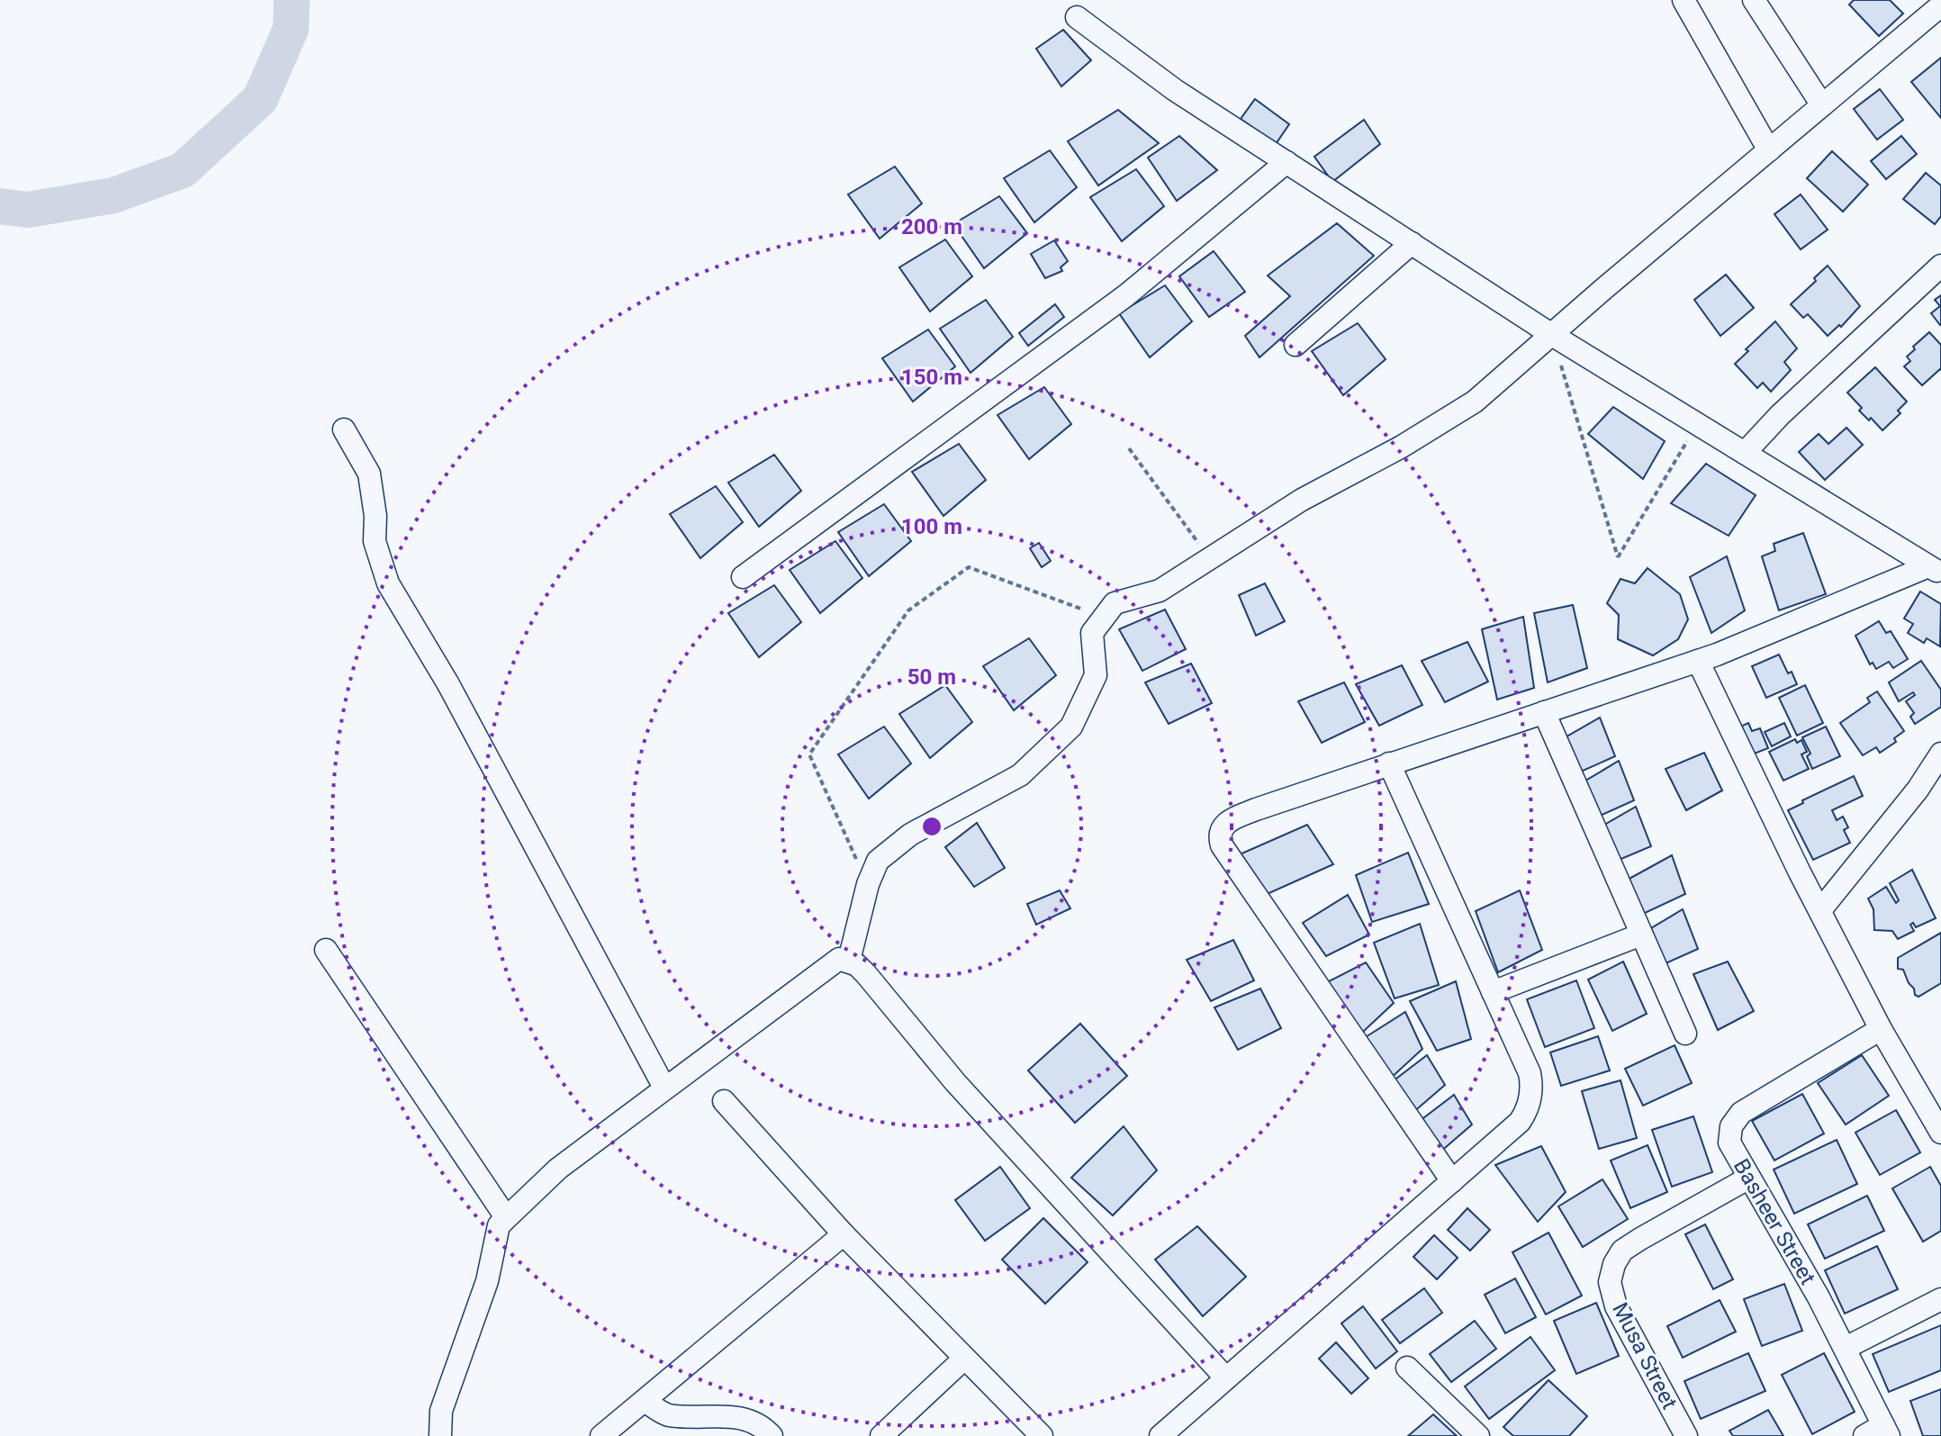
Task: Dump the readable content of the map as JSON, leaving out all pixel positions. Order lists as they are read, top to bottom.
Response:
{
  "streets": {
    "street": ["Basheer Street", "Musa Street"]
  },
  "crossings": [
    ["Basheer Street", "Musa Street"]
  ],
  "rings": [
    "200 m",
    "150 m",
    "100 m",
    "50 m"
  ]
}
